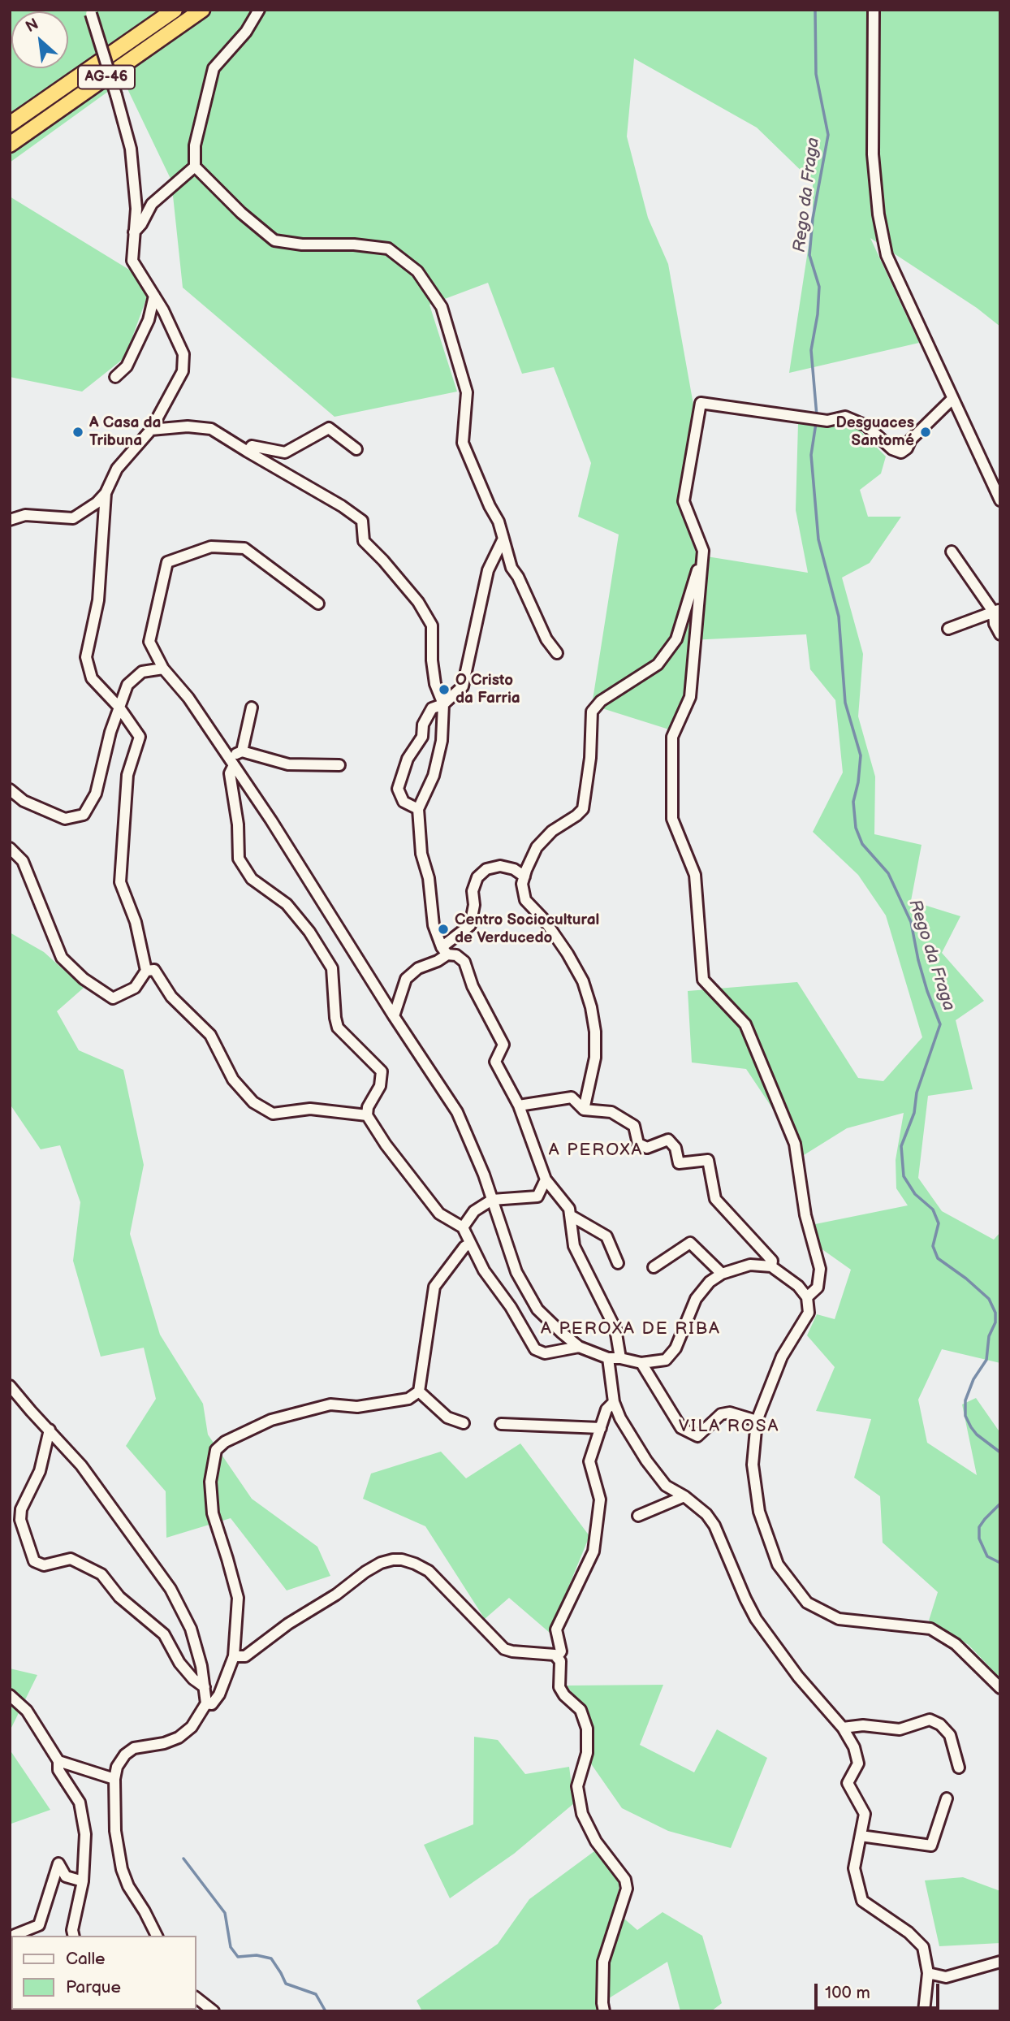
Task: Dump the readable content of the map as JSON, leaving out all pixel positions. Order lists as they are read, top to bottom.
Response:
{
  "streets": {
    "highway": ["AG-46"]
  },
  "districts": ["A PEROXA", "A PEROXA DE RIBA", "VILA ROSA"],
  "water": ["Rego da Fraga"],
  "places": [
    "A Casa da Tribuna",
    "Desguaces Santomé",
    "O Cristo da Farria",
    "Centro Sociocultural de Verducedo"
  ],
  "legend": ["Calle", "Parque"],
  "scale_bar": "100 m",
  "north": "top left"
}
